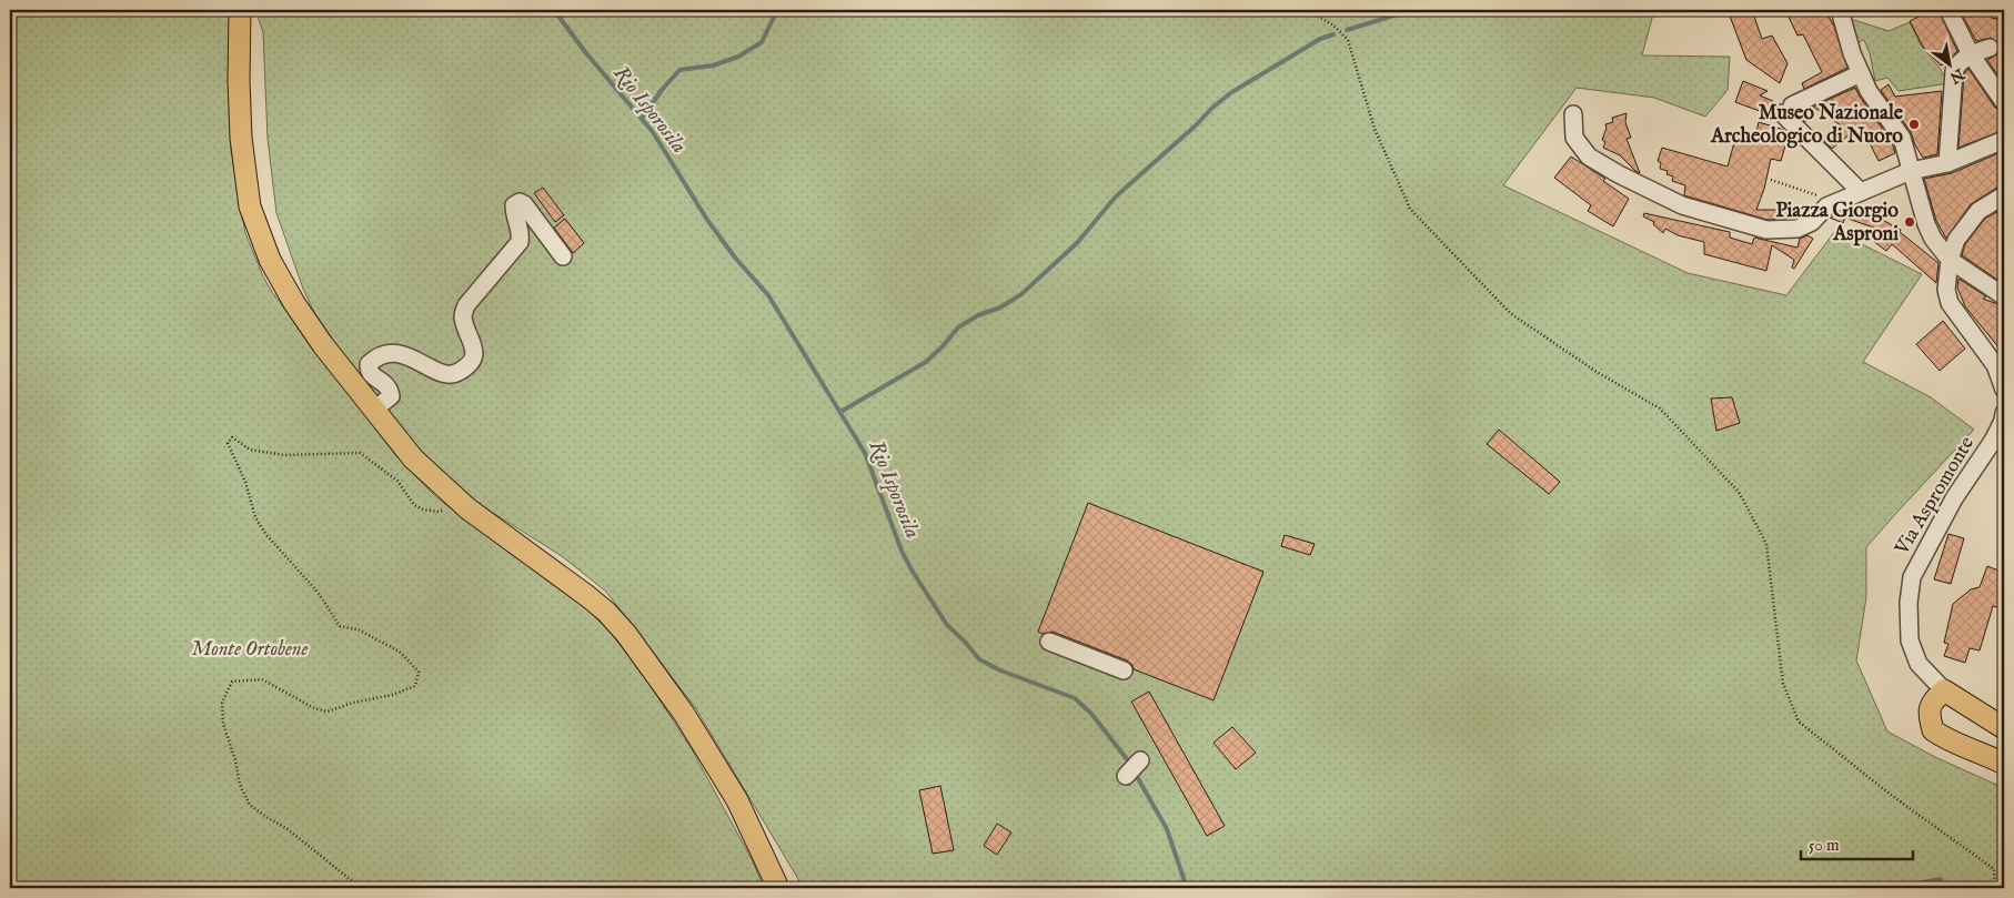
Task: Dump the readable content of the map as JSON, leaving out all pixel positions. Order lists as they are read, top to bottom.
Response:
{
  "streets": {
    "street": ["Via Aspromonte"]
  },
  "water": ["Rio Isporosila"],
  "parks": ["Monte Ortobene"],
  "places": ["Museo Nazionale Archeologico di Nuoro", "Piazza Giorgio Asproni"],
  "scale_bar": "50 m",
  "north": "bottom right"
}
